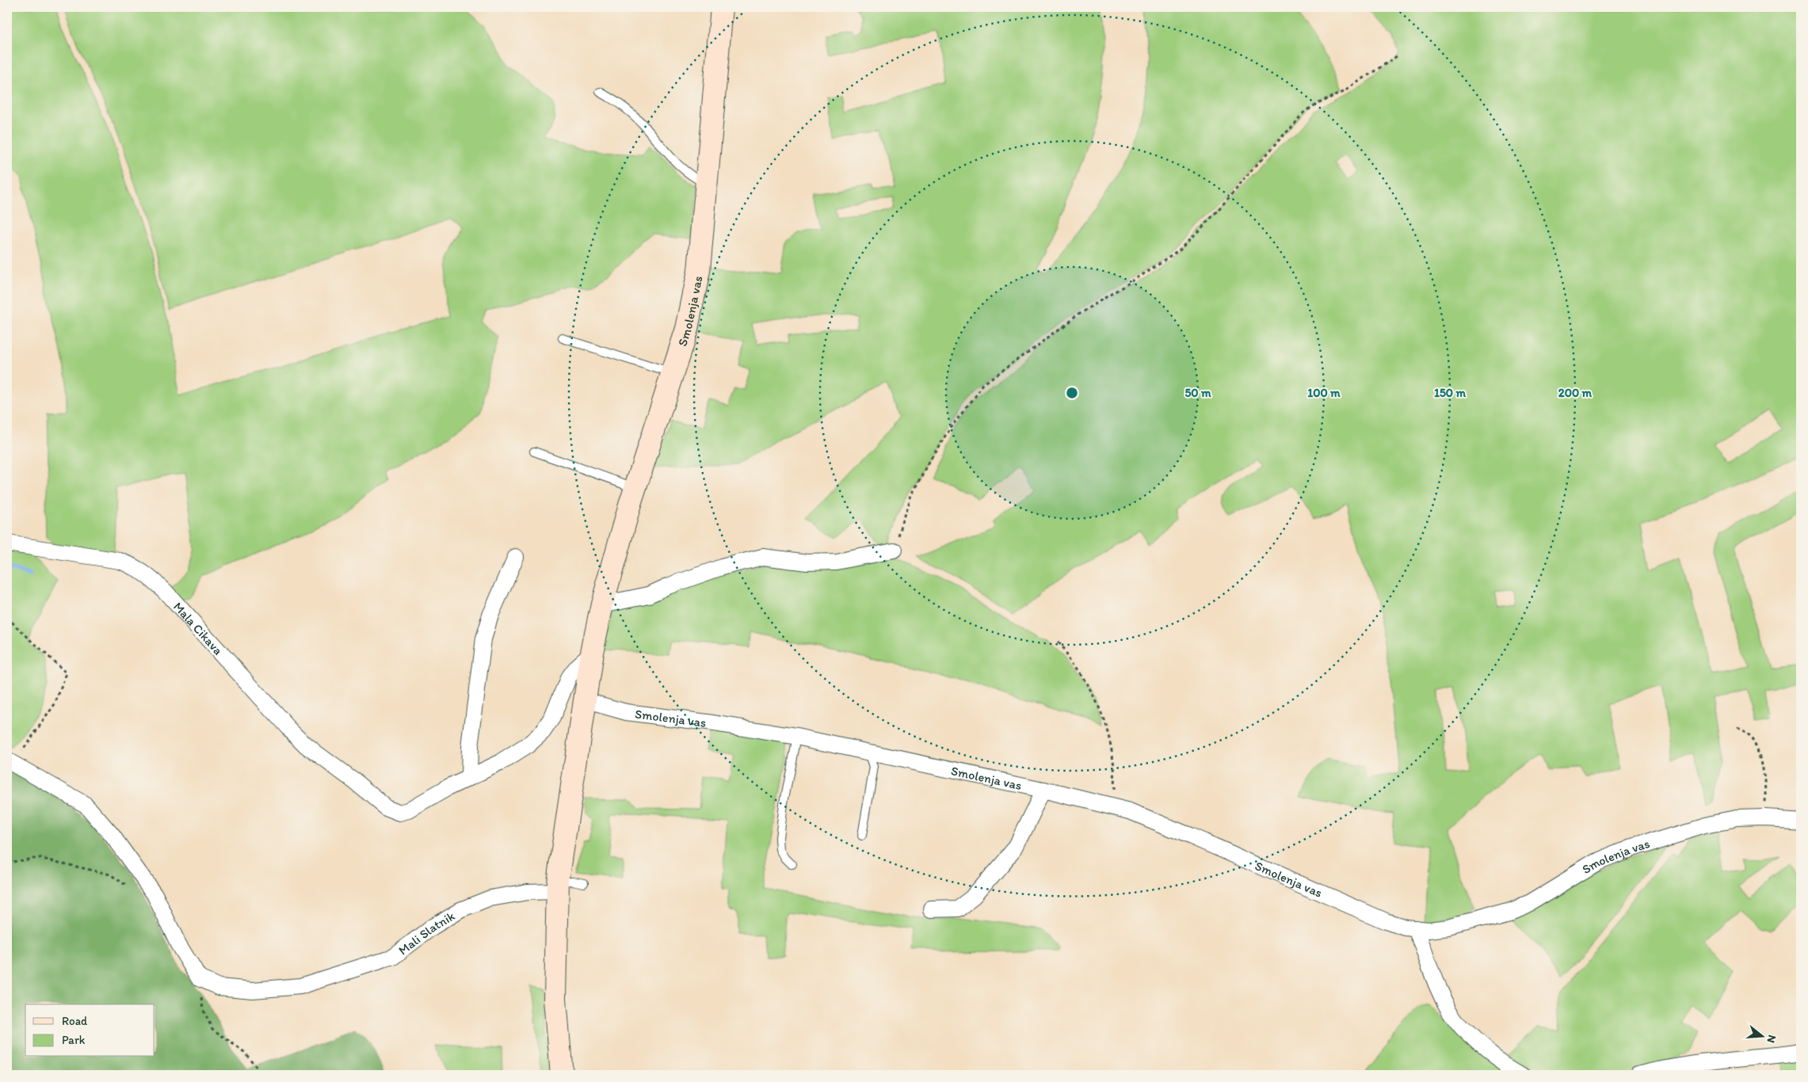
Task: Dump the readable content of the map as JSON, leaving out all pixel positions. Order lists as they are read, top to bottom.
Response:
{
  "streets": {
    "main road": ["Smolenja vas"],
    "street": ["Mala Cikava", "Mali Slatnik"]
  },
  "legend": ["Road", "Park"],
  "north": "right",
  "rings": [
    "50 m",
    "100 m",
    "150 m",
    "200 m"
  ]
}
